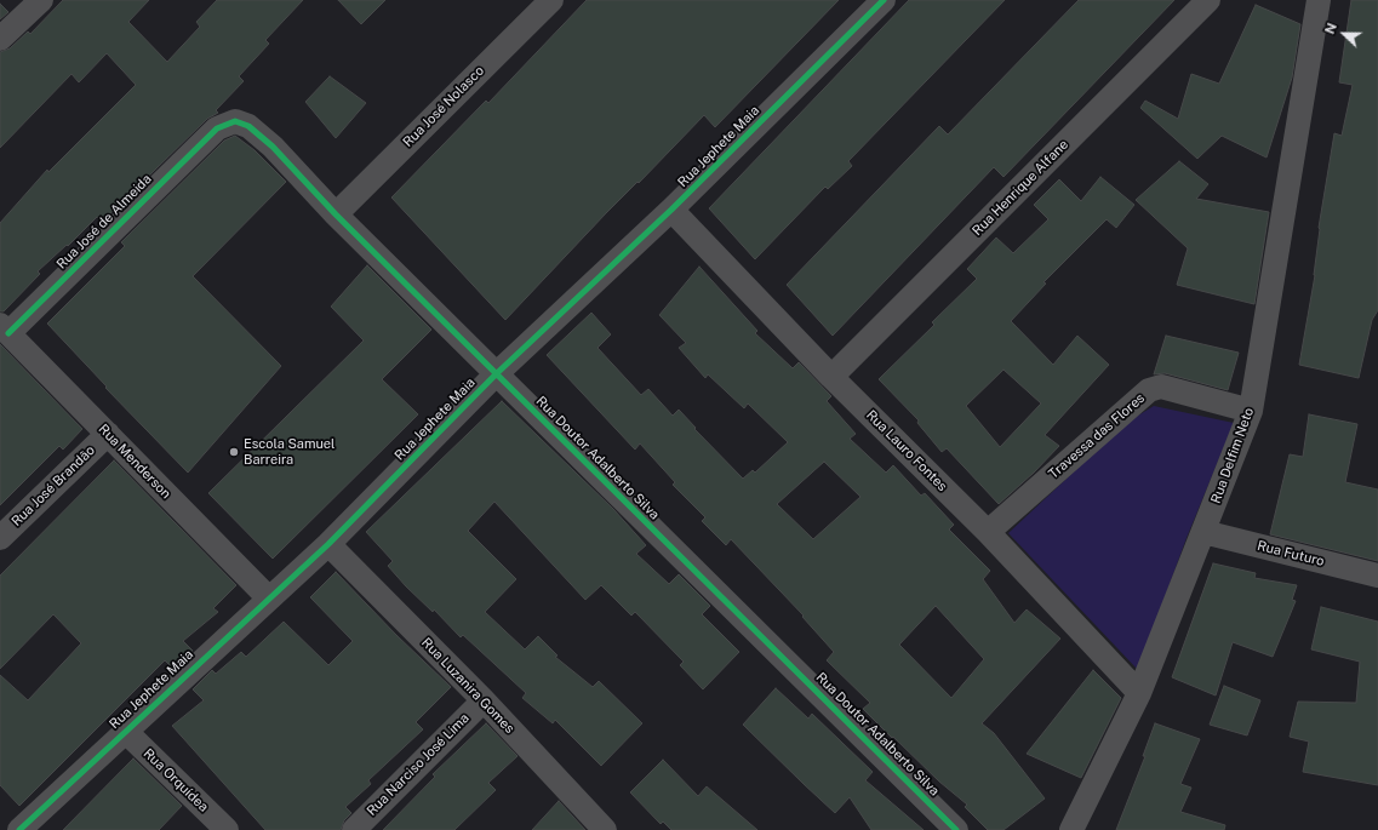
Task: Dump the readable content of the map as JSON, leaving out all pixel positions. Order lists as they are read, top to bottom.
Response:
{
  "streets": {
    "street": [
      "Rua José Nolasco",
      "Rua Jephete Maia",
      "Rua Henrique Alfane",
      "Rua José de Almeida",
      "Travessa das Flores",
      "Rua Lauro Fontes",
      "Rua Delfim Neto",
      "Rua Doutor Adalberto Silva",
      "Rua Menderson",
      "Rua José Brandão",
      "Rua Futuro",
      "Rua Luzanira Gomes",
      "Rua Narciso José Lima",
      "Rua Orquídea"
    ]
  },
  "crossings": [
    ["Rua José Nolasco", "Rua Doutor Adalberto Silva"],
    ["Rua Jephete Maia", "Rua Lauro Fontes"],
    ["Rua Jephete Maia", "Rua Doutor Adalberto Silva"],
    ["Rua Jephete Maia", "Rua Menderson"],
    ["Rua Jephete Maia", "Rua Luzanira Gomes"],
    ["Rua Jephete Maia", "Rua Orquídea"],
    ["Rua Henrique Alfane", "Rua Lauro Fontes"],
    ["Rua José de Almeida", "Rua Doutor Adalberto Silva"],
    ["Rua José de Almeida", "Rua Menderson"],
    ["Travessa das Flores", "Rua Lauro Fontes"],
    ["Travessa das Flores", "Rua Delfim Neto"],
    ["Rua Lauro Fontes", "Rua Delfim Neto"],
    ["Rua Delfim Neto", "Rua Futuro"],
    ["Rua Menderson", "Rua José Brandão"],
    ["Rua Luzanira Gomes", "Rua Narciso José Lima"]
  ],
  "places": ["Escola Samuel Barreira"],
  "north": "left"
}
